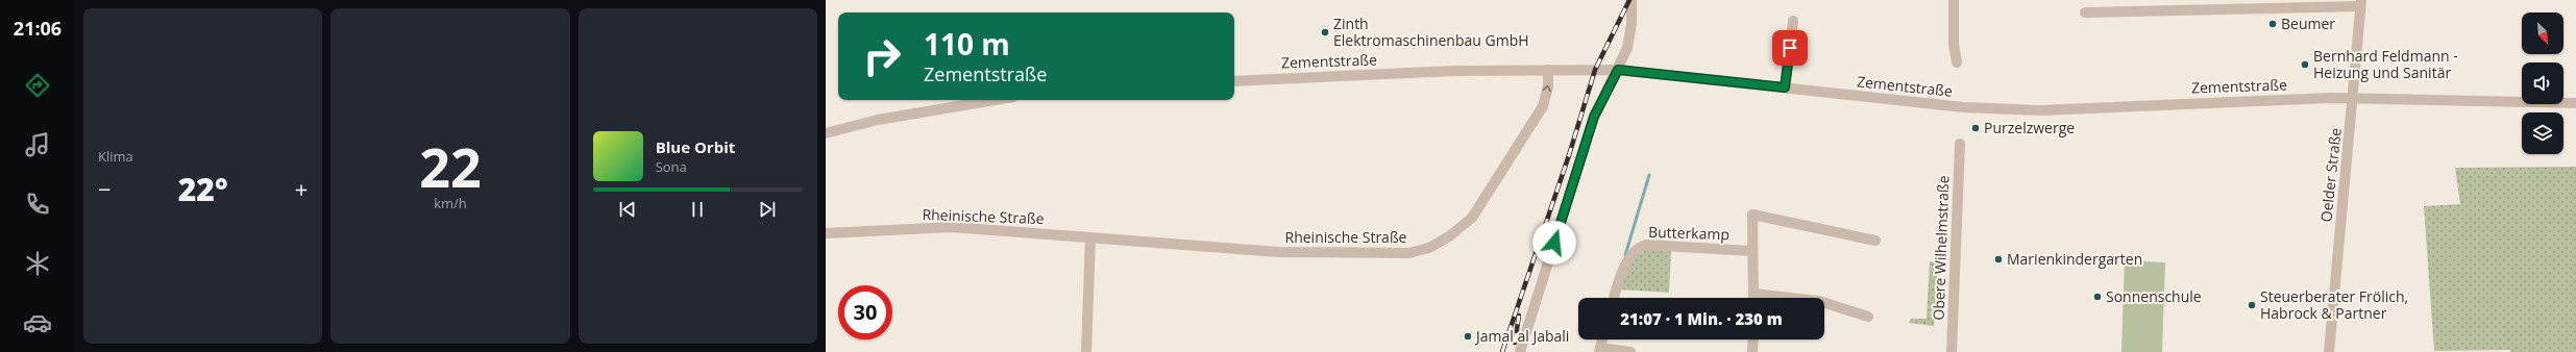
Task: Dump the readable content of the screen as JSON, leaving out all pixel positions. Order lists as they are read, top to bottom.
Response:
{
  "streets": {
    "street": [
      "Zementstraße",
      "Oelder Straße",
      "Rheinische Straße",
      "Butterkamp",
      "Obere Wilhelmstraße"
    ]
  },
  "crossings": [
    ["Zementstraße", "Oelder Straße"],
    ["Zementstraße", "Rheinische Straße"]
  ],
  "one_way": ["Rheinische Straße"],
  "places": [
    "Beumer",
    "Zinth Elektromaschinenbau GmbH",
    "Bernhard Feldmann - Heizung und Sanitär",
    "Purzelzwerge",
    "Marienkindergarten",
    "Sonnenschule",
    "Steuerberater Frölich, Habrock & Partner",
    "Jamal al Jabali"
  ],
  "north": "bottom right",
  "page": {
    "tabs": "21:06",
    "tile": [
      "Klima",
      ["22", "km/h"]
    ],
    "turn": ["110 m", "Zementstraße"],
    "song": ["Blue Orbit", "Sona"],
    "heat": ["−", "22°", "+"],
    "limit": "30",
    "trip": "21:07 · 1 Min. · 230 m"
  }
}
